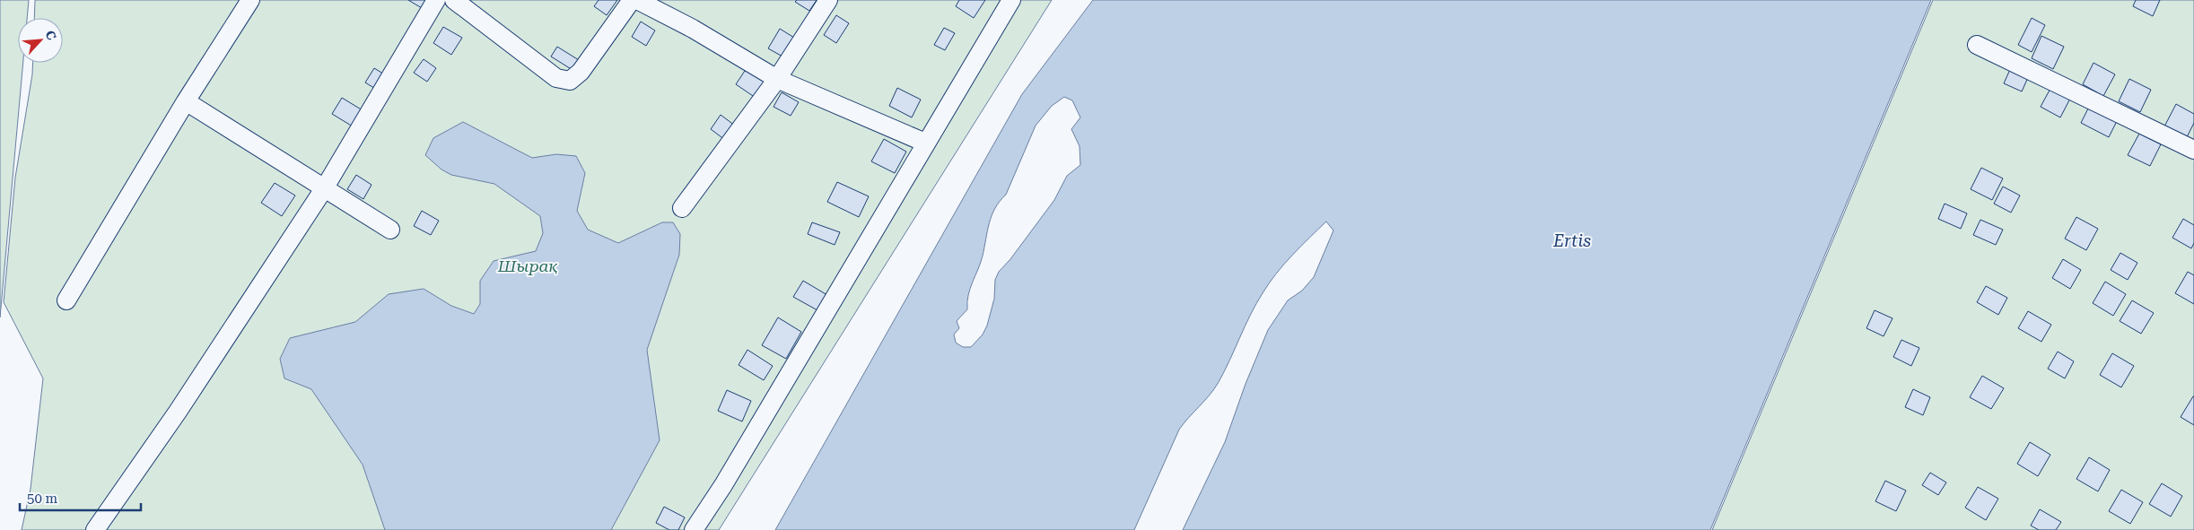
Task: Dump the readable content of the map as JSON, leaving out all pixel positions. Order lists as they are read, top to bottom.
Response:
{
  "water": ["Ertis"],
  "parks": ["Шырақ"],
  "scale_bar": "50 m",
  "north": "top right"
}
